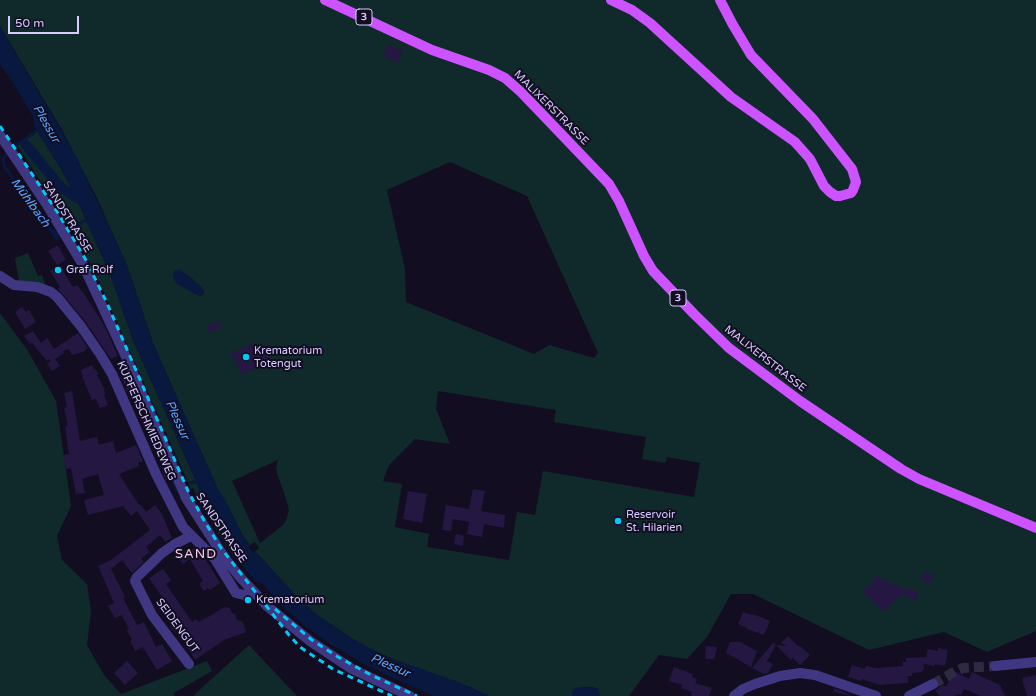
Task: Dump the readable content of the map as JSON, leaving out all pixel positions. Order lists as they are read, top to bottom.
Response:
{
  "streets": {
    "main road": ["3", "MALIXERSTRASSE"],
    "street": ["SANDSTRASSE", "KUPFERSCHMIEDEWEG", "SEIDENGUT"]
  },
  "crossings": [
    ["SANDSTRASSE", "KUPFERSCHMIEDEWEG"],
    ["KUPFERSCHMIEDEWEG", "SEIDENGUT"]
  ],
  "districts": ["SAND"],
  "water": ["Plessur", "Mühlbach"],
  "places": [
    "Graf Rolf",
    "Krematorium Totengut",
    "Reservoir St. Hilarien",
    "Krematorium"
  ],
  "scale_bar": "50 m"
}
